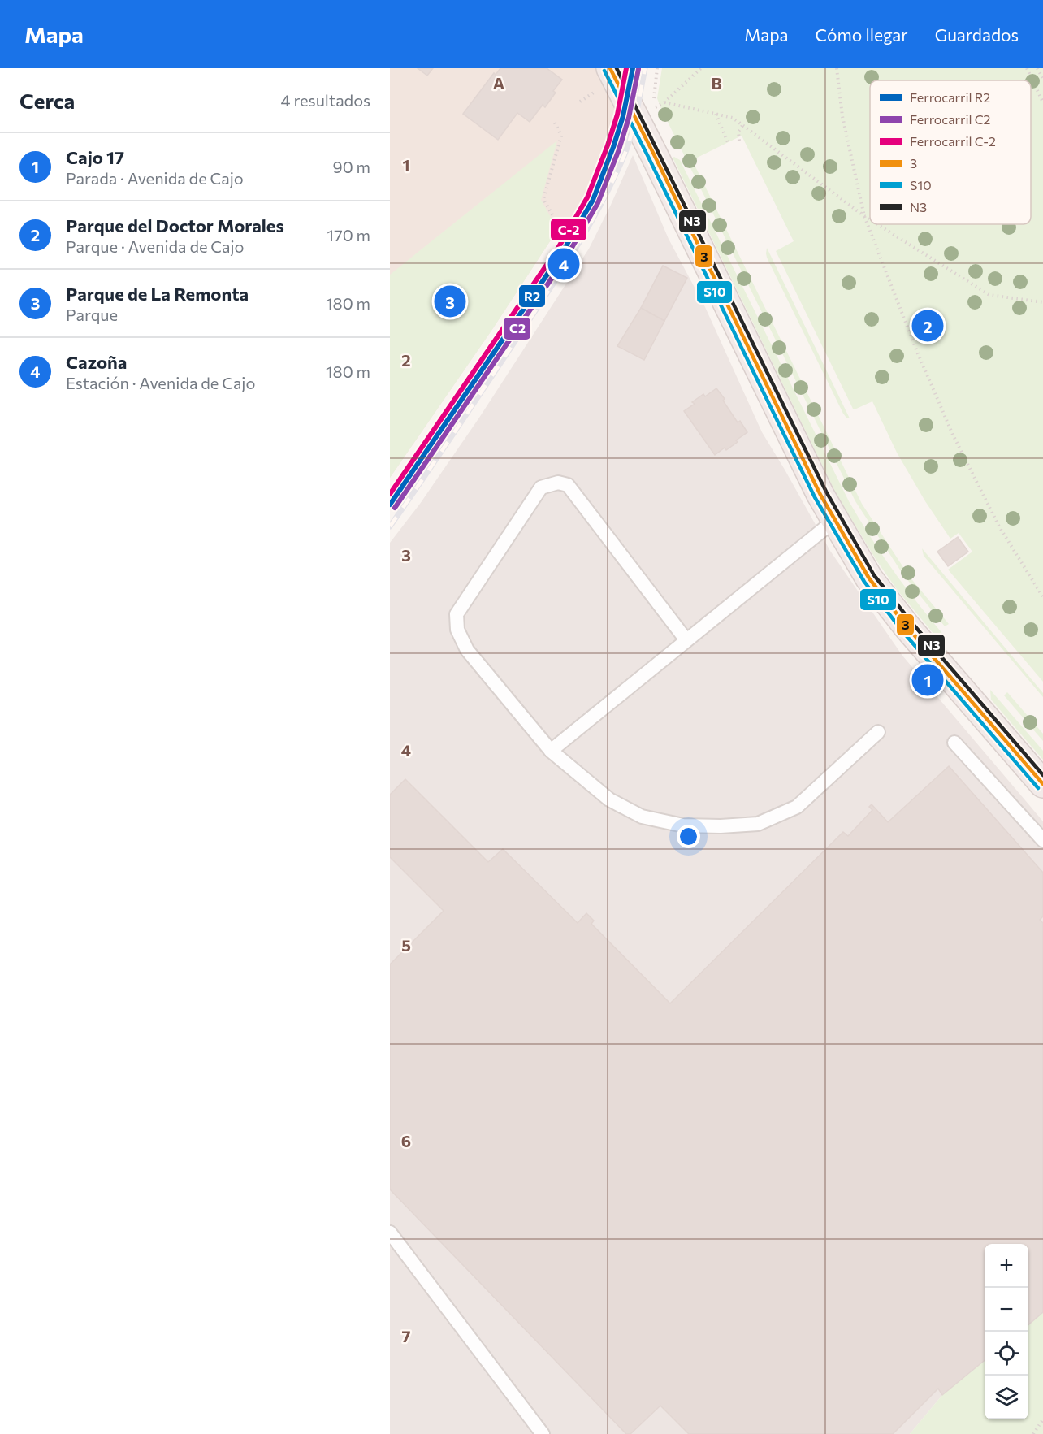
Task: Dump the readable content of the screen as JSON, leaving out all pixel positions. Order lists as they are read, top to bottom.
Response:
{
  "lines": [
    "rail line R2",
    "rail line C-2",
    "transit line 3",
    "transit line N3",
    "rail line C2",
    "transit line S10"
  ],
  "legend": [
    "Ferrocarril R2",
    "Ferrocarril C2",
    "Ferrocarril C-2",
    "3",
    "S10",
    "N3"
  ],
  "page": {
    "header": "Mapa",
    "nav": ["Mapa", "Cómo llegar", "Guardados"],
    "heading": ["Cerca", "4 resultados"],
    "list": [
      {
        "mark": "1",
        "name": "Cajo 17",
        "note": "Parada · Avenida de Cajo",
        "value": "90 m"
      },
      {
        "mark": "2",
        "name": "Parque del Doctor Morales",
        "note": "Parque · Avenida de Cajo",
        "value": "170 m"
      },
      {
        "mark": "3",
        "name": "Parque de La Remonta",
        "note": "Parque",
        "value": "180 m"
      },
      {
        "mark": "4",
        "name": "Cazoña",
        "note": "Estación · Avenida de Cajo",
        "value": "180 m"
      }
    ],
    "pins": [
      "4",
      "3",
      "2",
      "1"
    ],
    "map_buttons": ["+", "−"]
  },
  "grid": {
    "columns": ["A", "B"],
    "rows": [
      "1",
      "2",
      "3",
      "4",
      "5",
      "6",
      "7"
    ]
  }
}
